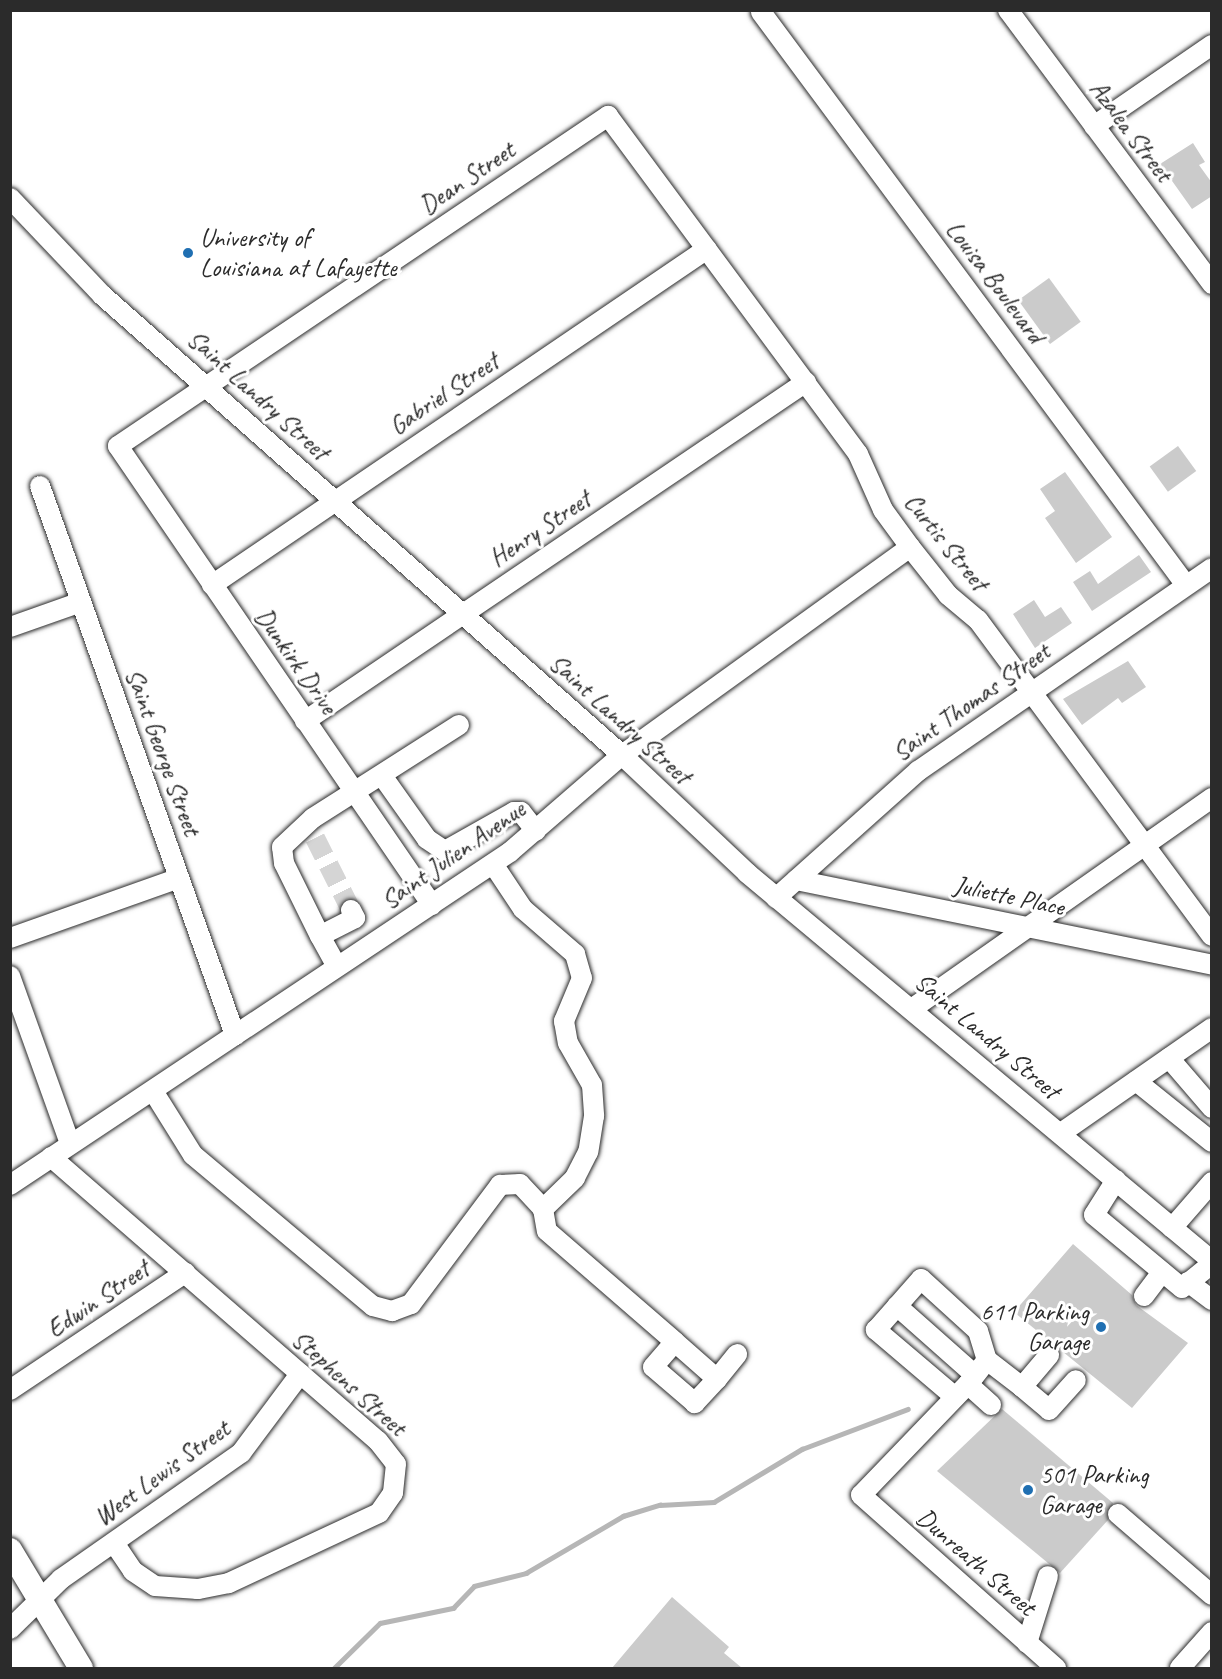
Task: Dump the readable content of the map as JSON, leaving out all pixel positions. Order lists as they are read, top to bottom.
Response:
{
  "streets": {
    "street": [
      "Azalea Street",
      "Dean Street",
      "Louisa Boulevard",
      "Gabriel Street",
      "Saint Landry Street",
      "Henry Street",
      "Curtis Street",
      "Dunkirk Drive",
      "Saint Thomas Street",
      "Saint George Street",
      "Saint Julien Avenue",
      "Juliette Place",
      "Edwin Street",
      "Stephens Street",
      "West Lewis Street",
      "Dunreath Street"
    ]
  },
  "crossings": [
    ["Dean Street", "Saint Landry Street"],
    ["Dean Street", "Curtis Street"],
    ["Dean Street", "Dunkirk Drive"],
    ["Louisa Boulevard", "Saint Thomas Street"],
    ["Gabriel Street", "Saint Landry Street"],
    ["Gabriel Street", "Curtis Street"],
    ["Gabriel Street", "Dunkirk Drive"],
    ["Saint Landry Street", "Henry Street"],
    ["Saint Landry Street", "Saint Thomas Street"],
    ["Saint Landry Street", "Saint Julien Avenue"],
    ["Henry Street", "Curtis Street"],
    ["Henry Street", "Dunkirk Drive"],
    ["Curtis Street", "Saint Thomas Street"],
    ["Curtis Street", "Saint Julien Avenue"],
    ["Dunkirk Drive", "Saint Julien Avenue"],
    ["Saint Thomas Street", "Juliette Place"],
    ["Saint George Street", "Saint Julien Avenue"],
    ["Saint Julien Avenue", "Stephens Street"],
    ["Edwin Street", "Stephens Street"],
    ["Stephens Street", "West Lewis Street"]
  ],
  "places": ["University of Louisiana at Lafayette", "611 Parking Garage", "501 Parking Garage"]
}
